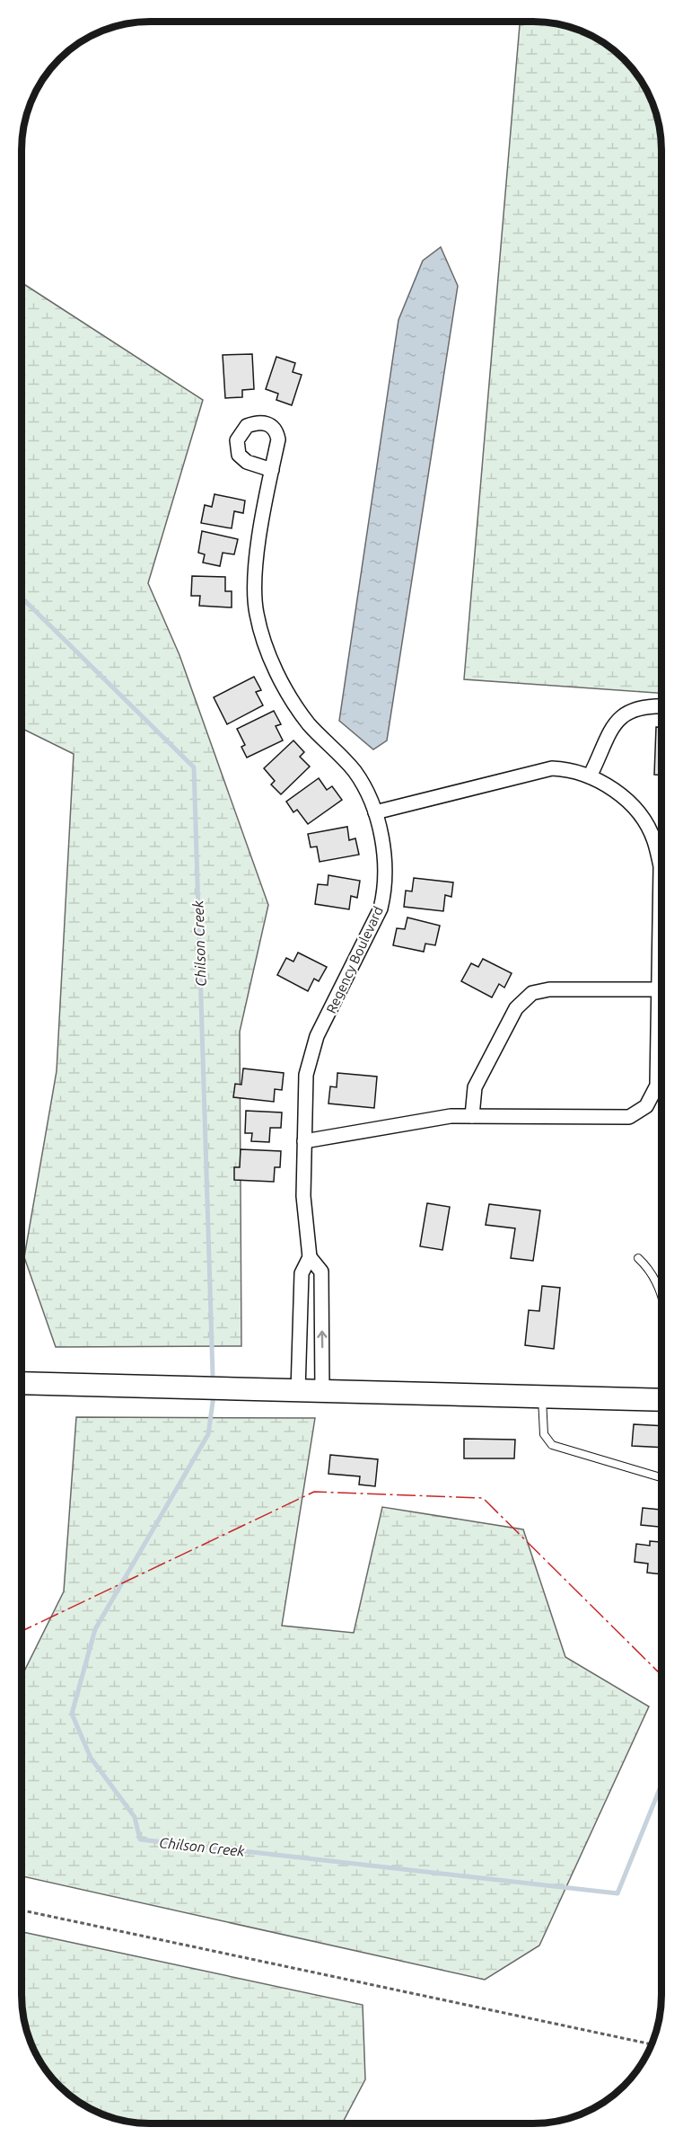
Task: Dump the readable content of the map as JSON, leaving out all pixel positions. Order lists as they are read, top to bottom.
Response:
{
  "streets": {
    "street": ["Regency Boulevard"]
  },
  "water": ["Chilson Creek"]
}
